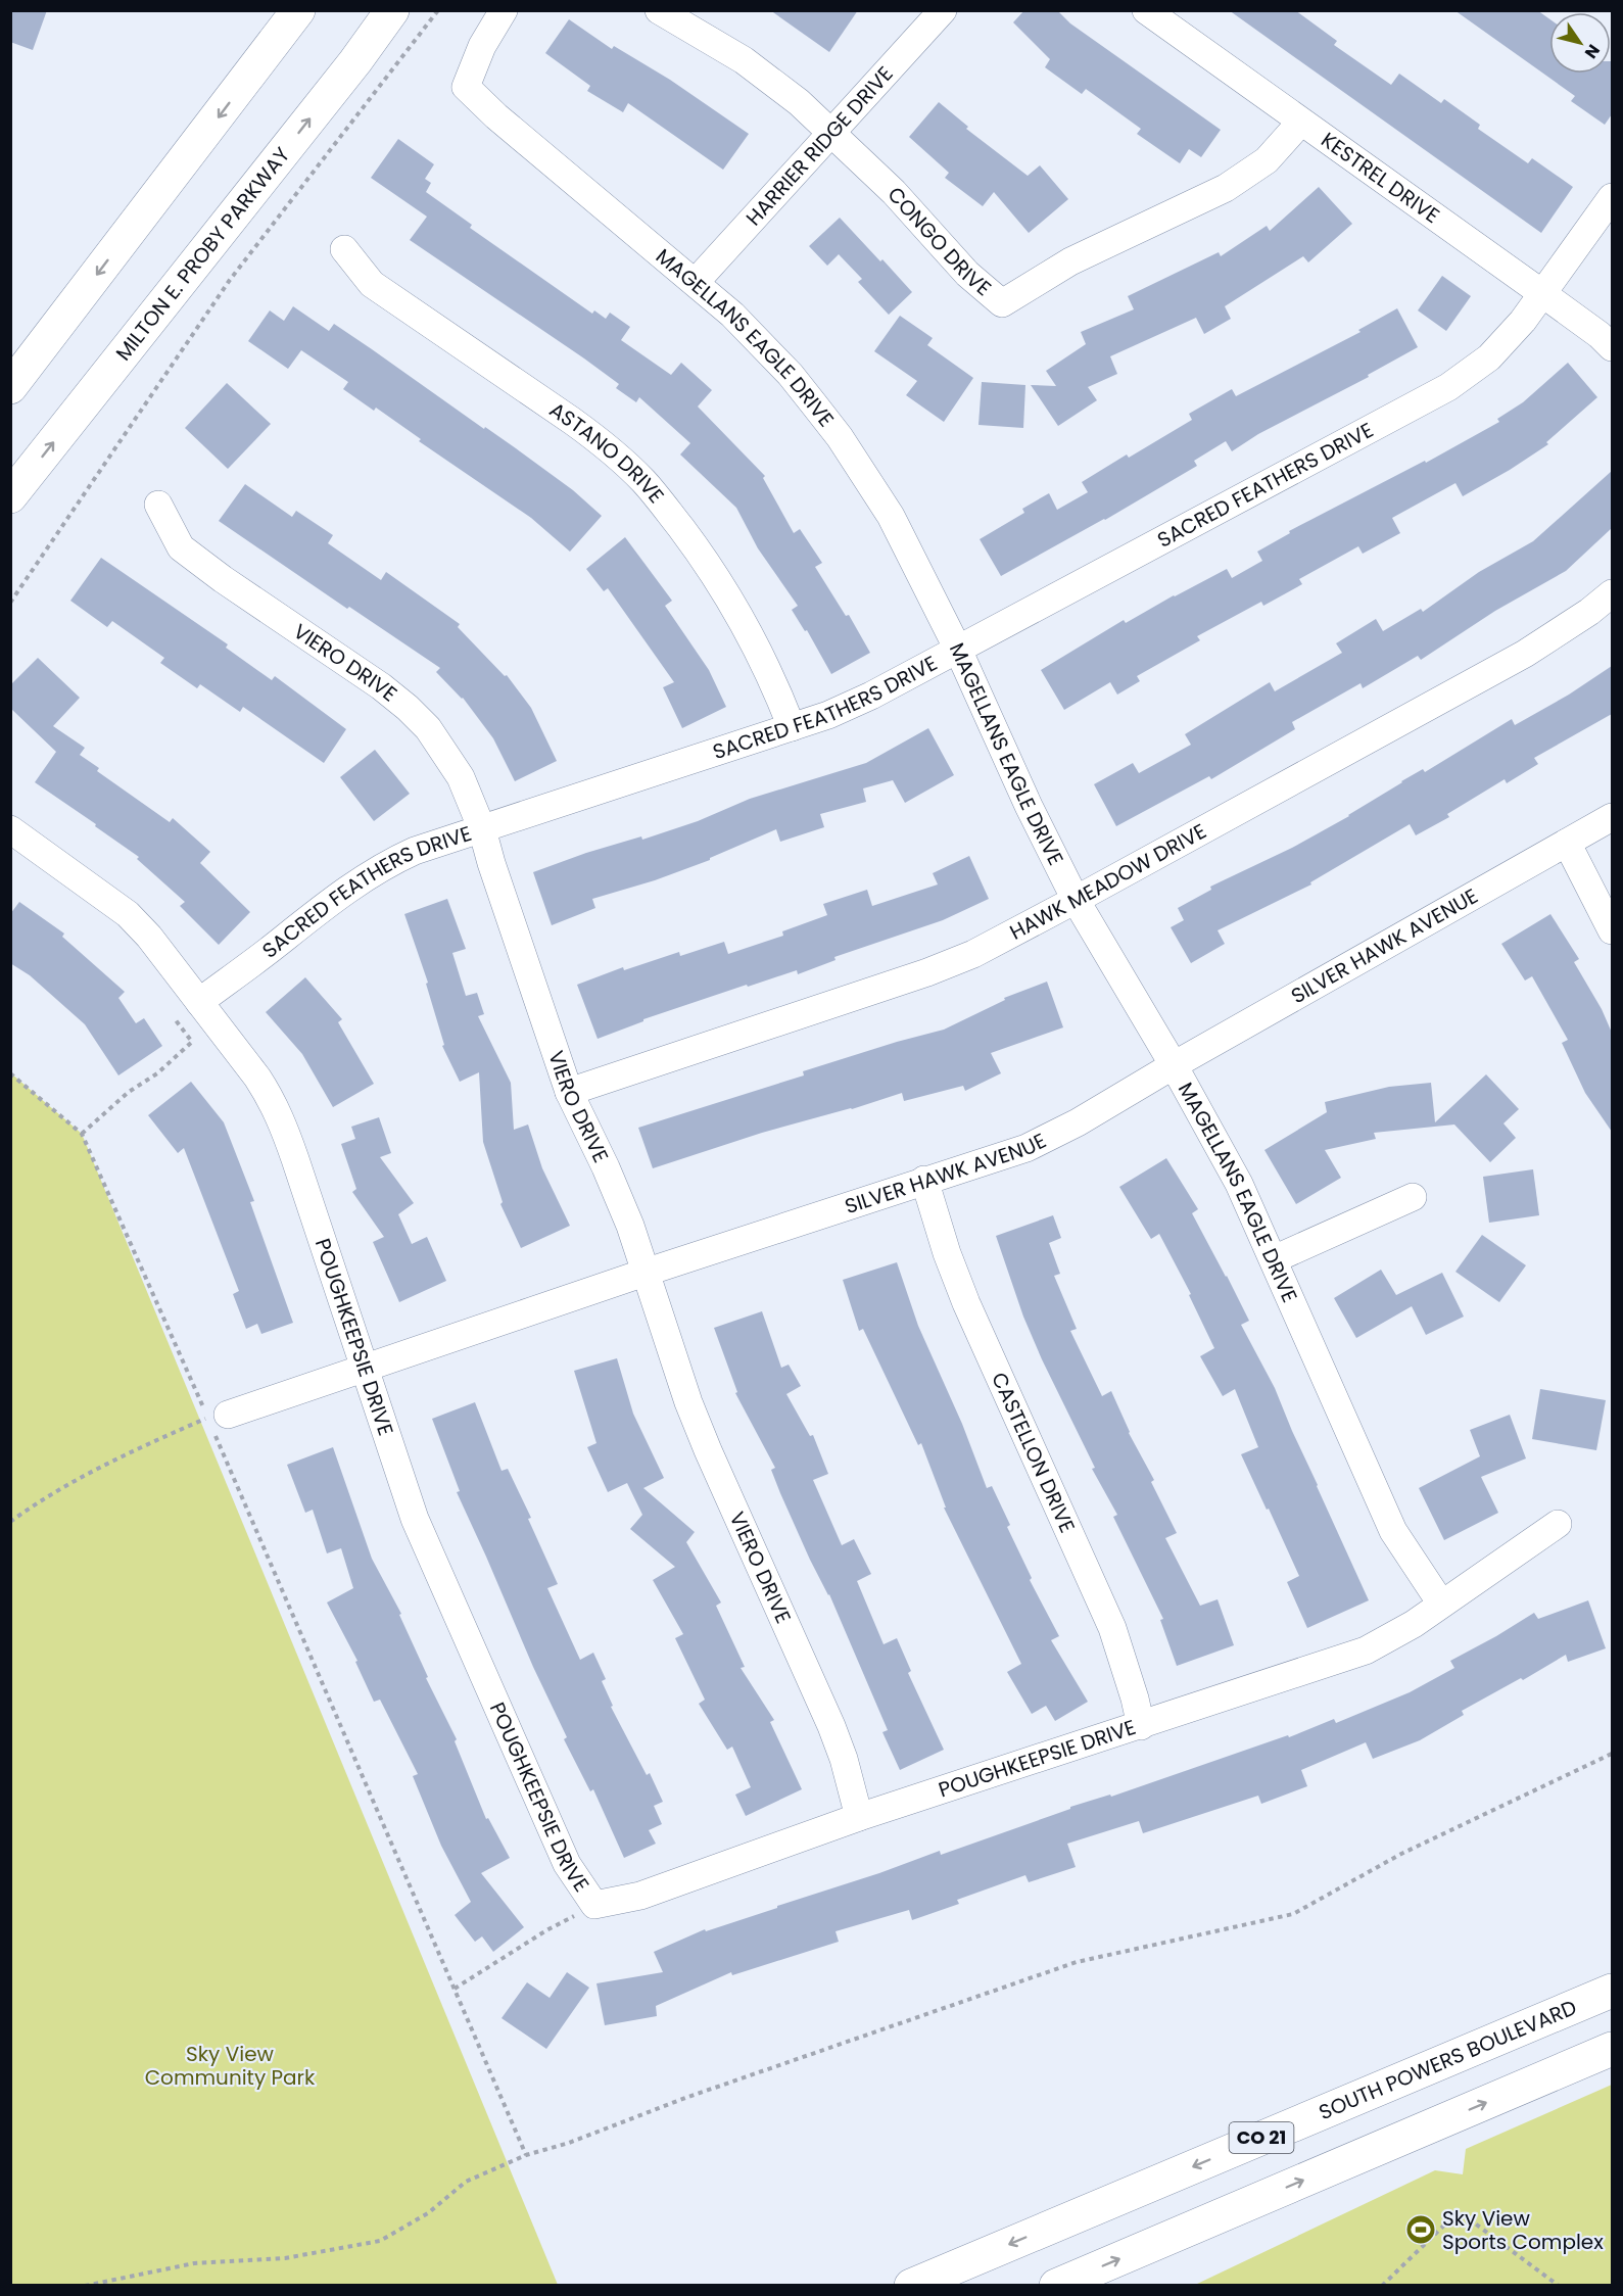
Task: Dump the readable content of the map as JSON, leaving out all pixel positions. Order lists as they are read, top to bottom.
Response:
{
  "streets": {
    "highway": ["MILTON E. PROBY PARKWAY", "SOUTH POWERS BOULEVARD", "CO 21"],
    "street": [
      "HARRIER RIDGE DRIVE",
      "KESTREL DRIVE",
      "CONGO DRIVE",
      "MAGELLANS EAGLE DRIVE",
      "ASTANO DRIVE",
      "SACRED FEATHERS DRIVE",
      "VIERO DRIVE",
      "HAWK MEADOW DRIVE",
      "SILVER HAWK AVENUE",
      "POUGHKEEPSIE DRIVE",
      "CASTELLON DRIVE"
    ]
  },
  "crossings": [
    ["HARRIER RIDGE DRIVE", "CONGO DRIVE"],
    ["HARRIER RIDGE DRIVE", "MAGELLANS EAGLE DRIVE"],
    ["KESTREL DRIVE", "CONGO DRIVE"],
    ["KESTREL DRIVE", "SACRED FEATHERS DRIVE"],
    ["MAGELLANS EAGLE DRIVE", "SACRED FEATHERS DRIVE"],
    ["MAGELLANS EAGLE DRIVE", "HAWK MEADOW DRIVE"],
    ["MAGELLANS EAGLE DRIVE", "SILVER HAWK AVENUE"],
    ["MAGELLANS EAGLE DRIVE", "POUGHKEEPSIE DRIVE"],
    ["ASTANO DRIVE", "SACRED FEATHERS DRIVE"],
    ["SACRED FEATHERS DRIVE", "VIERO DRIVE"],
    ["SACRED FEATHERS DRIVE", "POUGHKEEPSIE DRIVE"],
    ["VIERO DRIVE", "HAWK MEADOW DRIVE"],
    ["VIERO DRIVE", "SILVER HAWK AVENUE"],
    ["VIERO DRIVE", "POUGHKEEPSIE DRIVE"],
    ["SILVER HAWK AVENUE", "POUGHKEEPSIE DRIVE"],
    ["SILVER HAWK AVENUE", "CASTELLON DRIVE"],
    ["POUGHKEEPSIE DRIVE", "CASTELLON DRIVE"]
  ],
  "parks": ["Sky View Community Park"],
  "places": {
    "sports": ["Sky View Sports Complex"]
  },
  "north": "bottom right"
}
